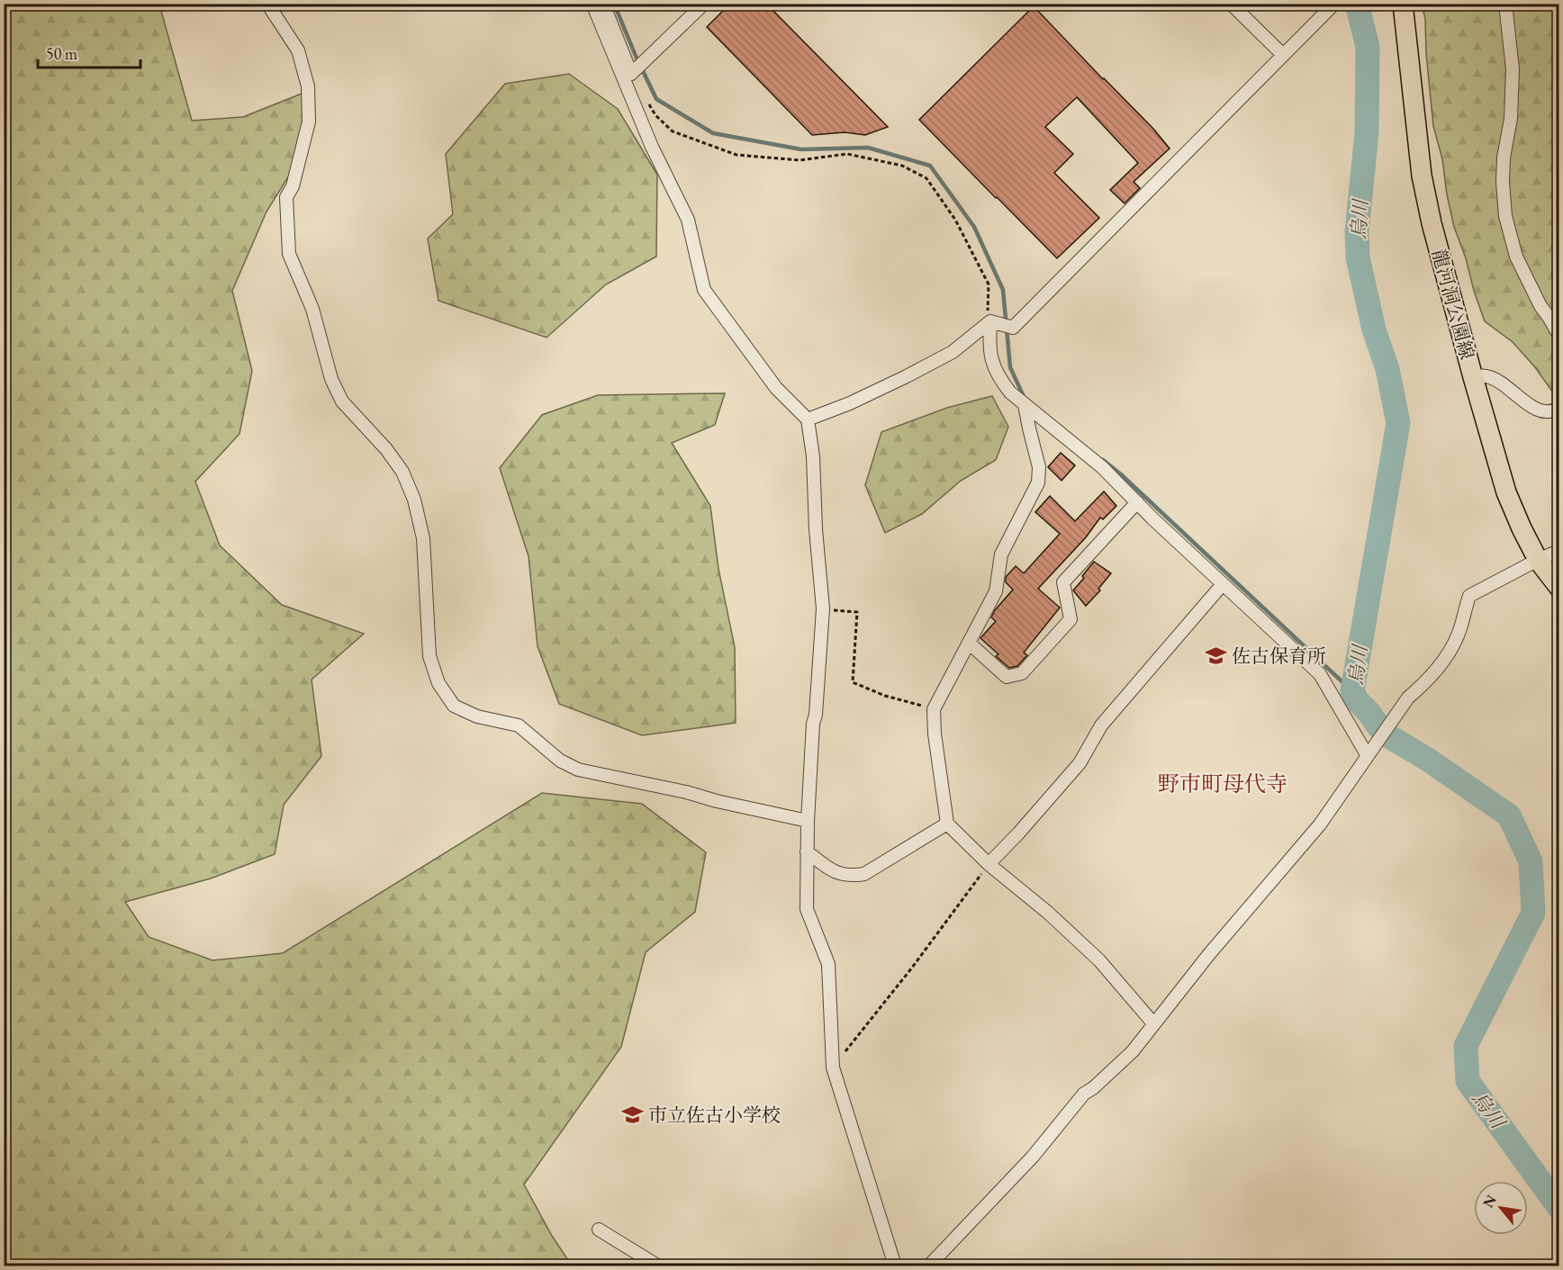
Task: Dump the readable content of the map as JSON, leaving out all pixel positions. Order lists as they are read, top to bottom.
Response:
{
  "streets": {
    "main road": ["龍河洞公園線"]
  },
  "districts": ["野市町母代寺"],
  "water": ["烏川"],
  "places": {
    "school or university": ["佐古保育所", "市立佐古小学校"]
  },
  "scale_bar": "50 m",
  "north": "top left"
}
